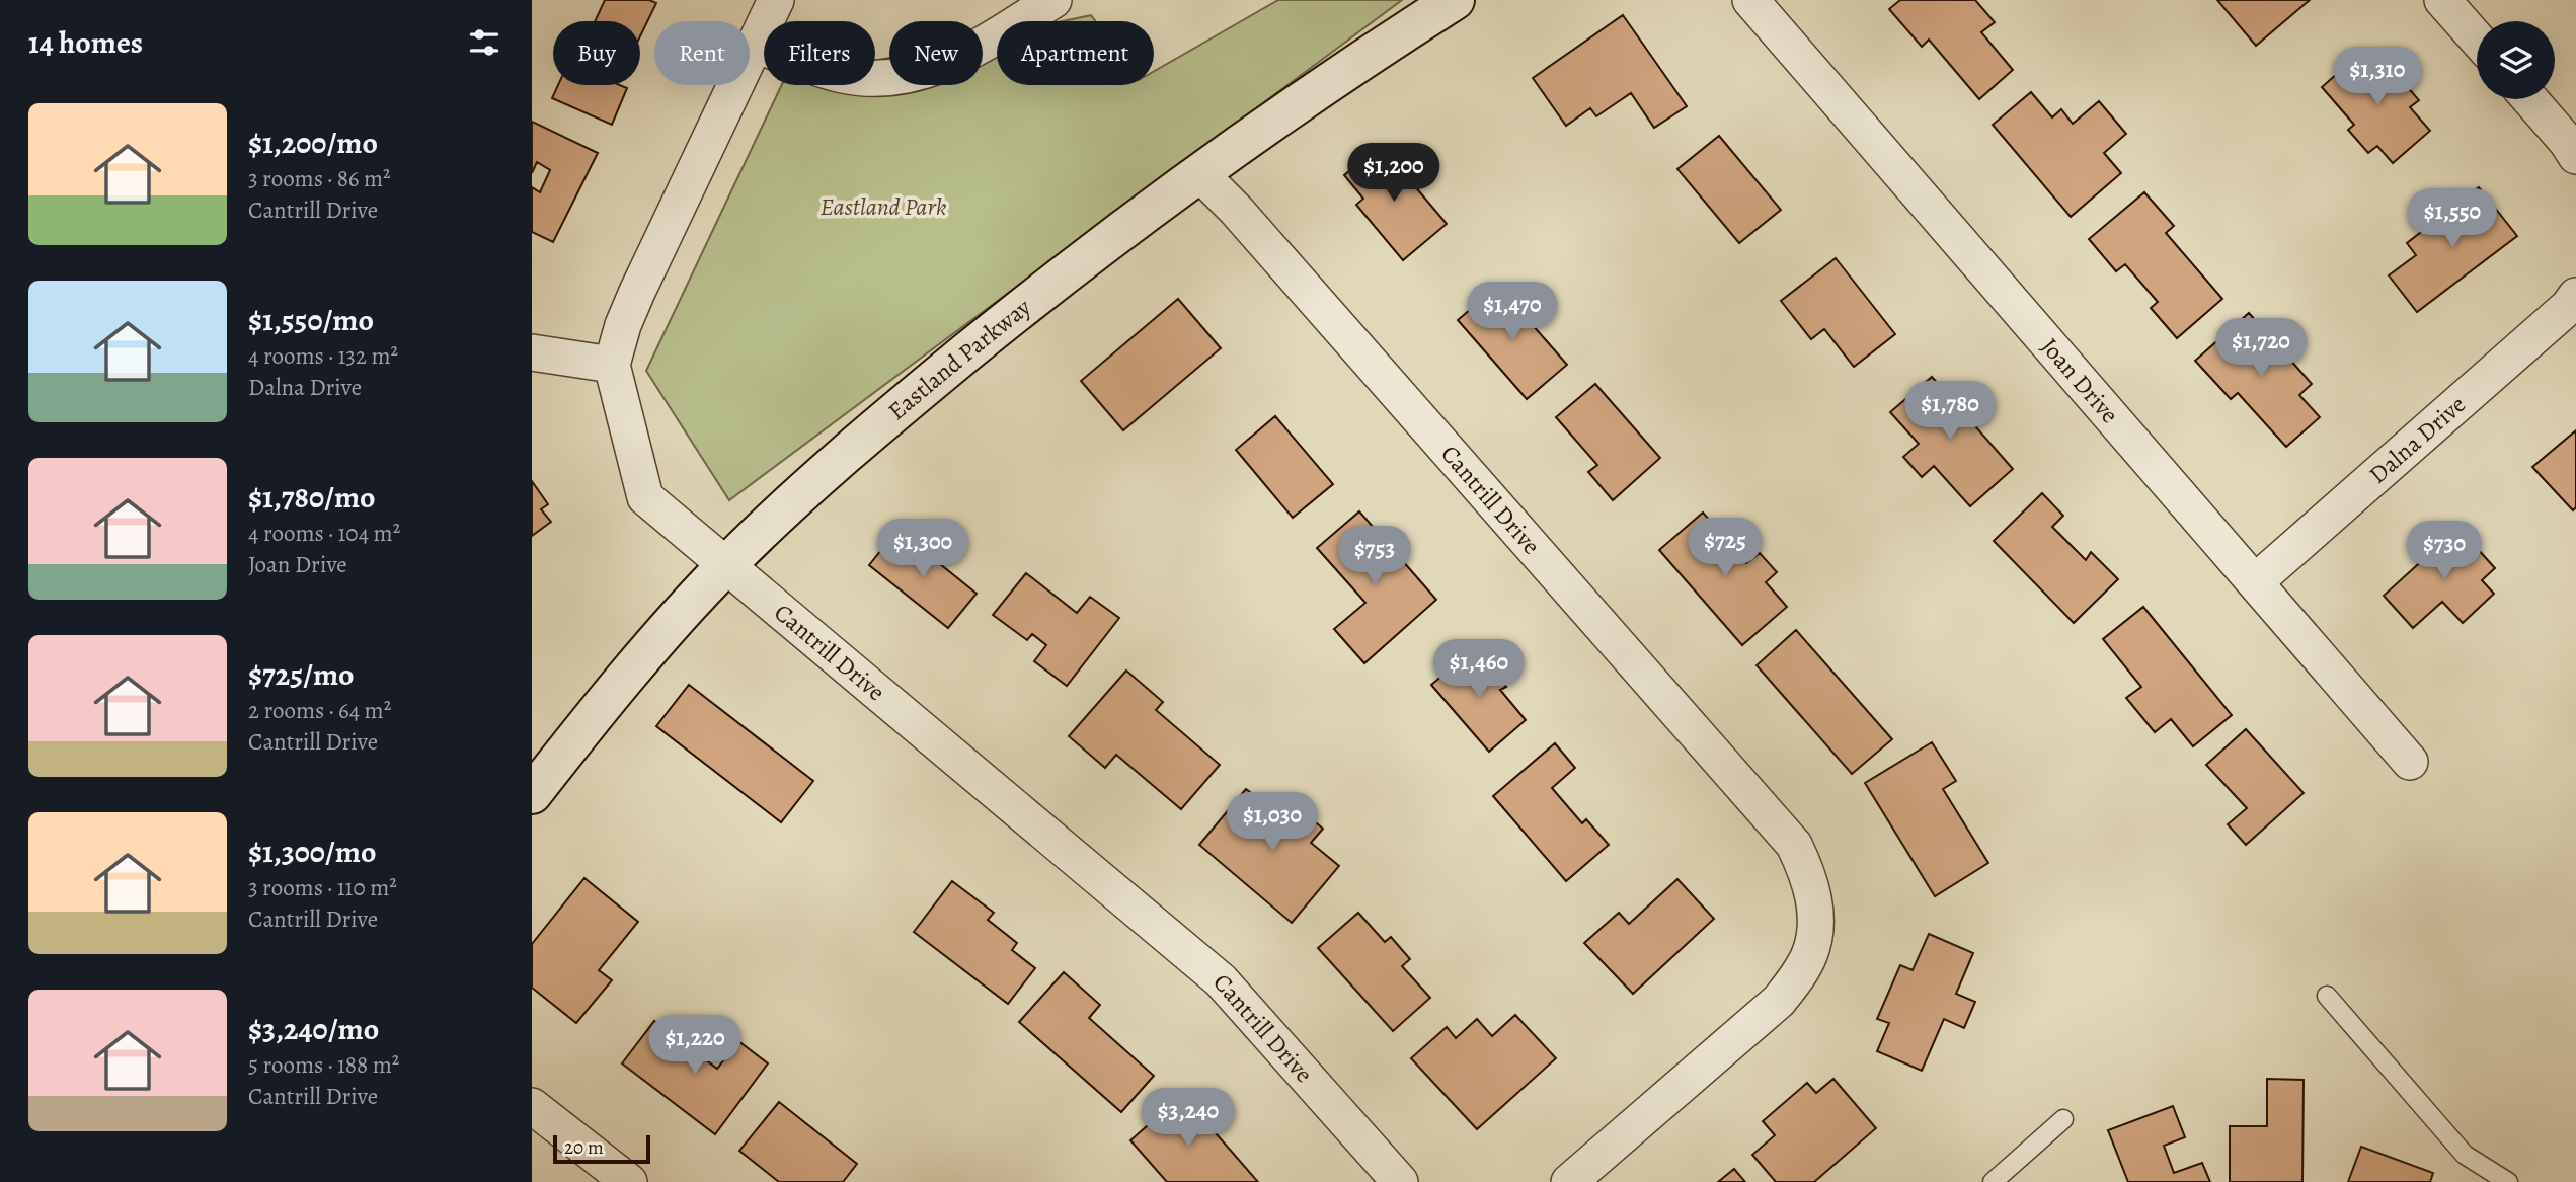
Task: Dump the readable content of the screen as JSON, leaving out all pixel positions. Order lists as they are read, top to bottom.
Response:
{
  "streets": {
    "street": [
      "Eastland Parkway",
      "Joan Drive",
      "Dalna Drive",
      "Cantrill Drive"
    ]
  },
  "crossings": [
    ["Eastland Parkway", "Cantrill Drive"],
    ["Joan Drive", "Dalna Drive"]
  ],
  "parks": ["Eastland Park"],
  "scale_bar": "20 m",
  "page": {
    "heading": "14 homes",
    "chip": [
      "Buy",
      "Rent",
      "Filters",
      "New",
      "Apartment"
    ],
    "price": [
      "$1,310",
      "$1,200",
      "$1,550",
      "$1,470",
      "$1,720",
      "$1,780",
      "$725",
      "$1,300",
      "$730",
      "$753",
      "$1,460",
      "$1,030",
      "$1,220",
      "$3,240"
    ],
    "list": [
      {
        "name": "$1,200/mo",
        "note": "3 rooms · 86 m² · Cantrill Drive"
      },
      {
        "name": "$1,550/mo",
        "note": "4 rooms · 132 m² · Dalna Drive"
      },
      {
        "name": "$1,780/mo",
        "note": "4 rooms · 104 m² · Joan Drive"
      },
      {
        "name": "$725/mo",
        "note": "2 rooms · 64 m² · Cantrill Drive"
      },
      {
        "name": "$1,300/mo",
        "note": "3 rooms · 110 m² · Cantrill Drive"
      },
      {
        "name": "$3,240/mo",
        "note": "5 rooms · 188 m² · Cantrill Drive"
      }
    ],
    "scale": "20 m"
  }
}
